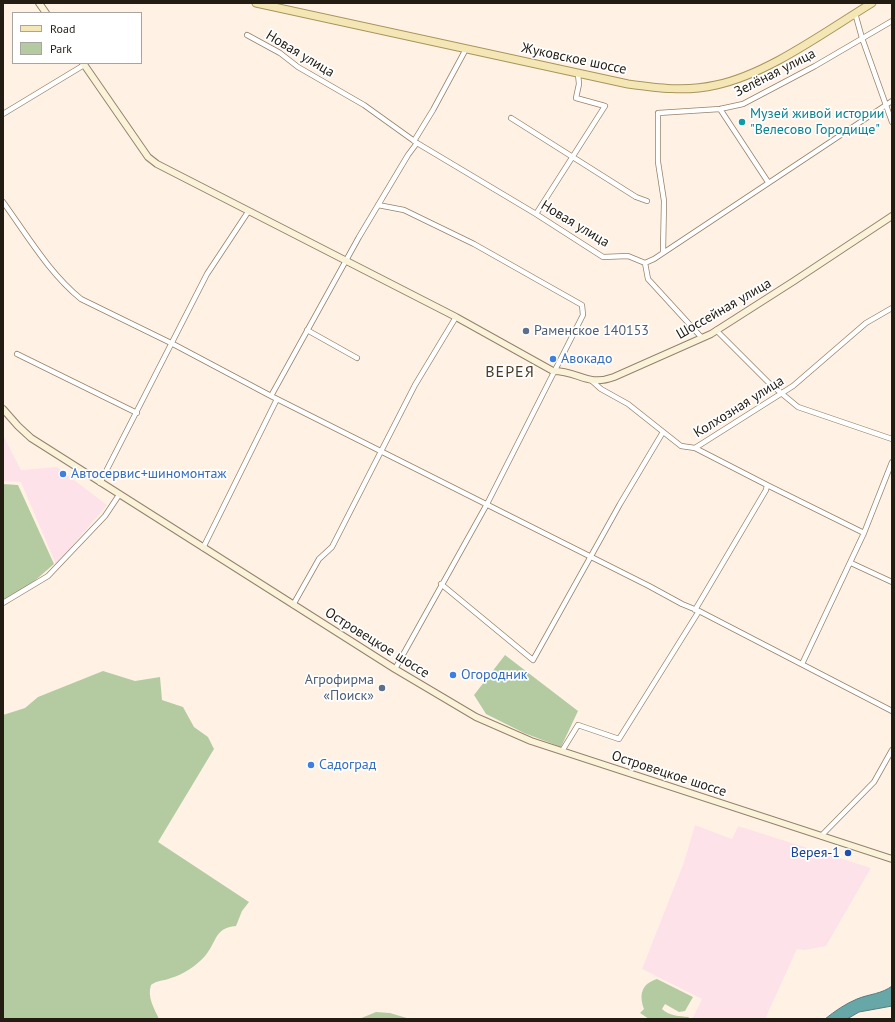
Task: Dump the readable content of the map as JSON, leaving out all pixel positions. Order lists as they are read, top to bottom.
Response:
{
  "streets": {
    "main road": ["Жуковское шоссе", "Шоссейная улица", "Островецкое шоссе"],
    "street": ["Новая улица", "Зелёная улица", "Колхозная улица"]
  },
  "crossings": [
    ["Шоссейная улица", "Колхозная улица"]
  ],
  "districts": ["ВЕРЕЯ"],
  "places": [
    "Музей живой истории \"Велесово Городище\"",
    "Раменское 140153",
    "Авокадо",
    "Автосервис+шиномонтаж",
    "Огородник",
    "Агрофирма «Поиск»",
    "Садоград",
    "Верея-1"
  ],
  "legend": ["Road", "Park"]
}
